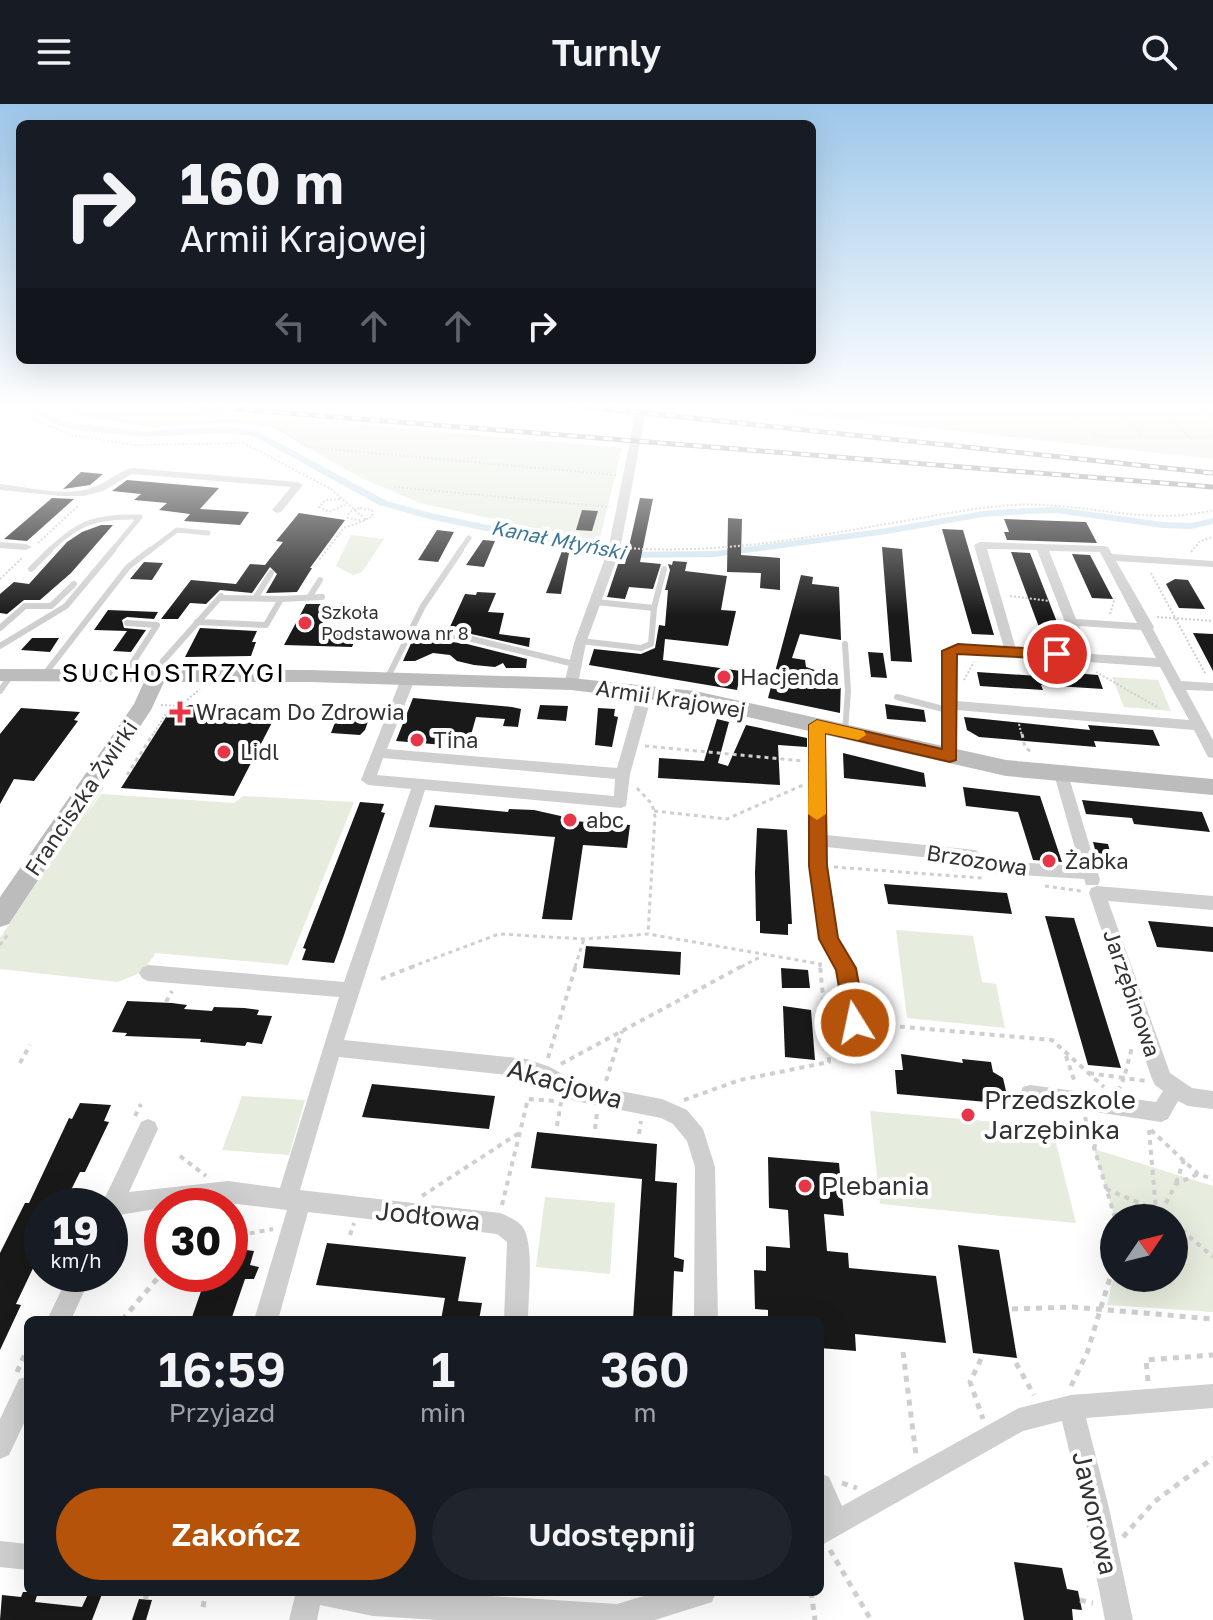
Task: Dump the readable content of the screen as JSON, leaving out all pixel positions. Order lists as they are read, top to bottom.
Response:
{
  "streets": {
    "street": [
      "Armii Krajowej",
      "Franciszka Żwirki",
      "Brzozowa",
      "Jarzębinowa",
      "Akacjowa",
      "Jodłowa",
      "Jaworowa"
    ]
  },
  "crossings": [
    ["Armii Krajowej", "Franciszka Żwirki"],
    ["Armii Krajowej", "Jarzębinowa"],
    ["Brzozowa", "Jarzębinowa"]
  ],
  "districts": ["SUCHOSTRZYGI"],
  "water": ["Kanał Młyński"],
  "places": {
    "other": [
      "Szkoła Podstawowa nr 8",
      "Hacjenda",
      "Tina",
      "Lidl",
      "abc",
      "Żabka",
      "Przedszkole Jarzębinka",
      "Plebania"
    ],
    "health": ["Wracam Do Zdrowia"]
  },
  "north": "top right",
  "page": {
    "header": "Turnly",
    "turn": ["160 m", "Armii Krajowej"],
    "speed": "19 km/h",
    "limit": "30",
    "eta": [
      "16:59",
      "Przyjazd",
      "1",
      "min",
      "360",
      "m"
    ],
    "buttons": ["Zakończ", "Udostępnij"]
  }
}
